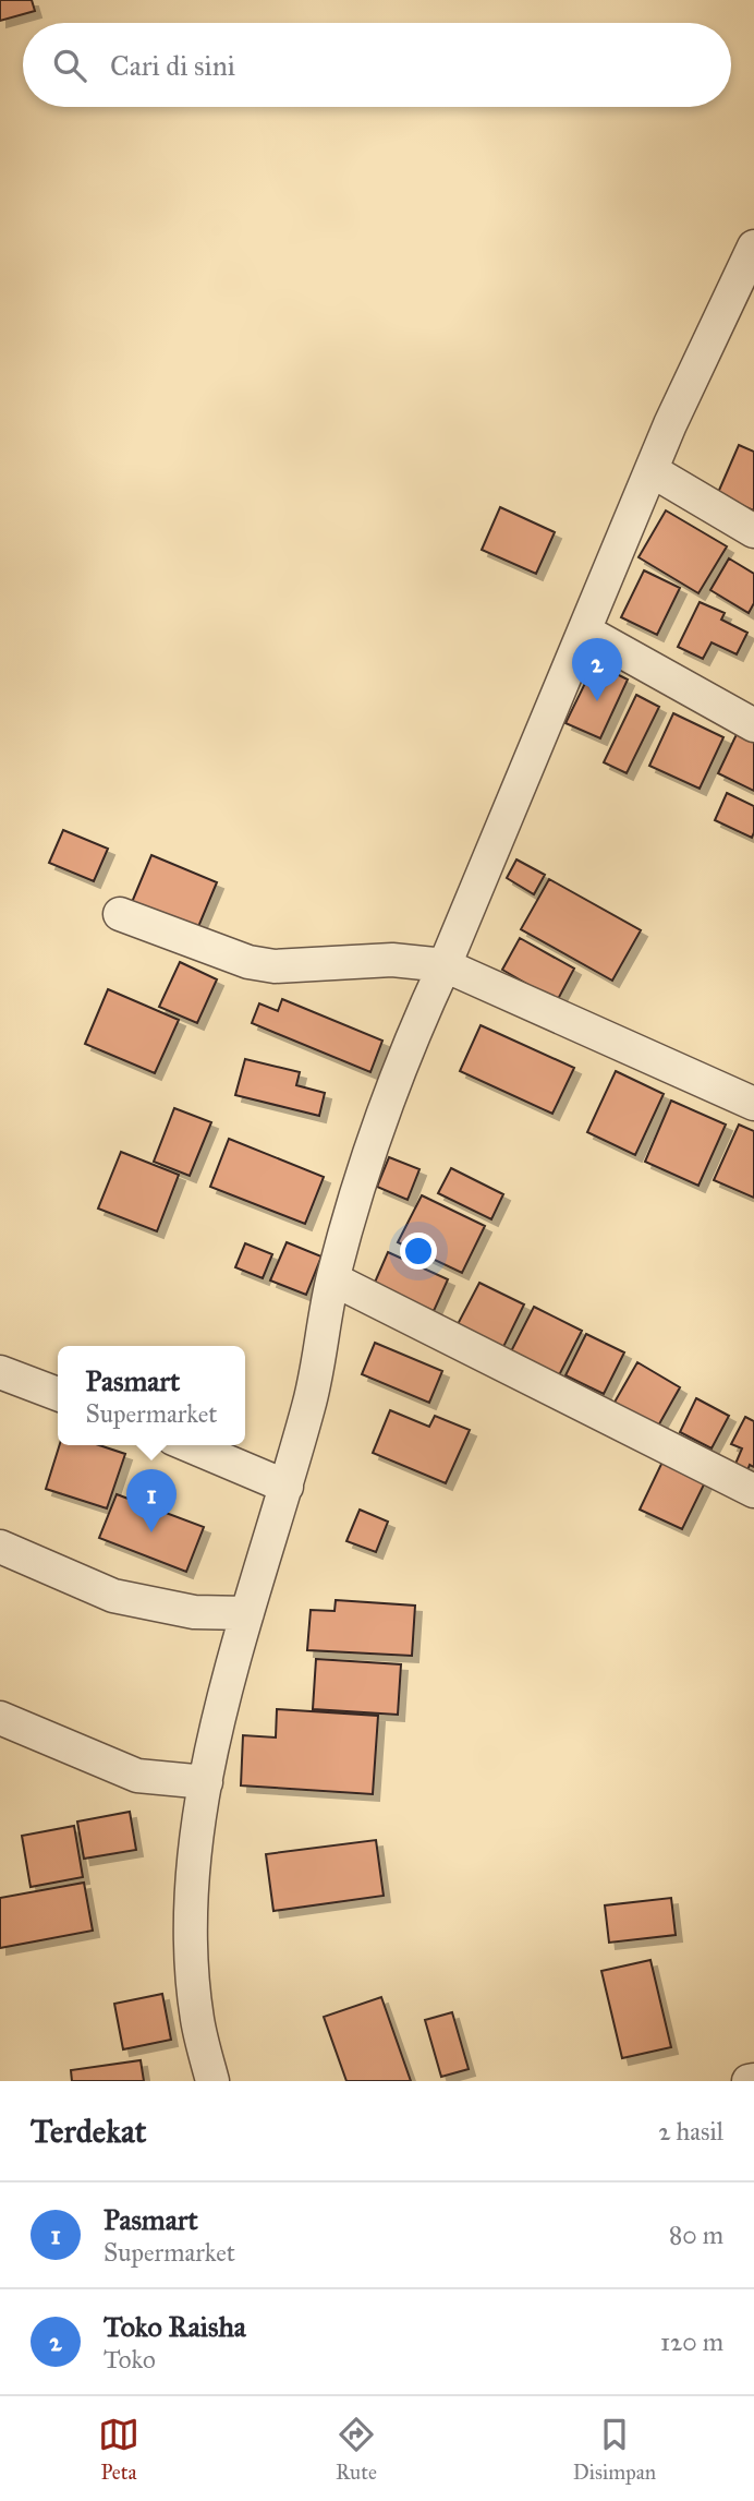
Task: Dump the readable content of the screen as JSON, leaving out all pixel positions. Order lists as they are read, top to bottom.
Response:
{
  "page": {
    "search": "Cari di sini",
    "pins": ["2", "1"],
    "popup": ["Pasmart", "Supermarket"],
    "heading": ["Terdekat", "2 hasil"],
    "list": [
      {
        "mark": "1",
        "name": "Pasmart",
        "note": "Supermarket",
        "value": "80 m"
      },
      {
        "mark": "2",
        "name": "Toko Raisha",
        "note": "Toko",
        "value": "120 m"
      }
    ],
    "nav": ["Peta", "Rute", "Disimpan"]
  }
}
